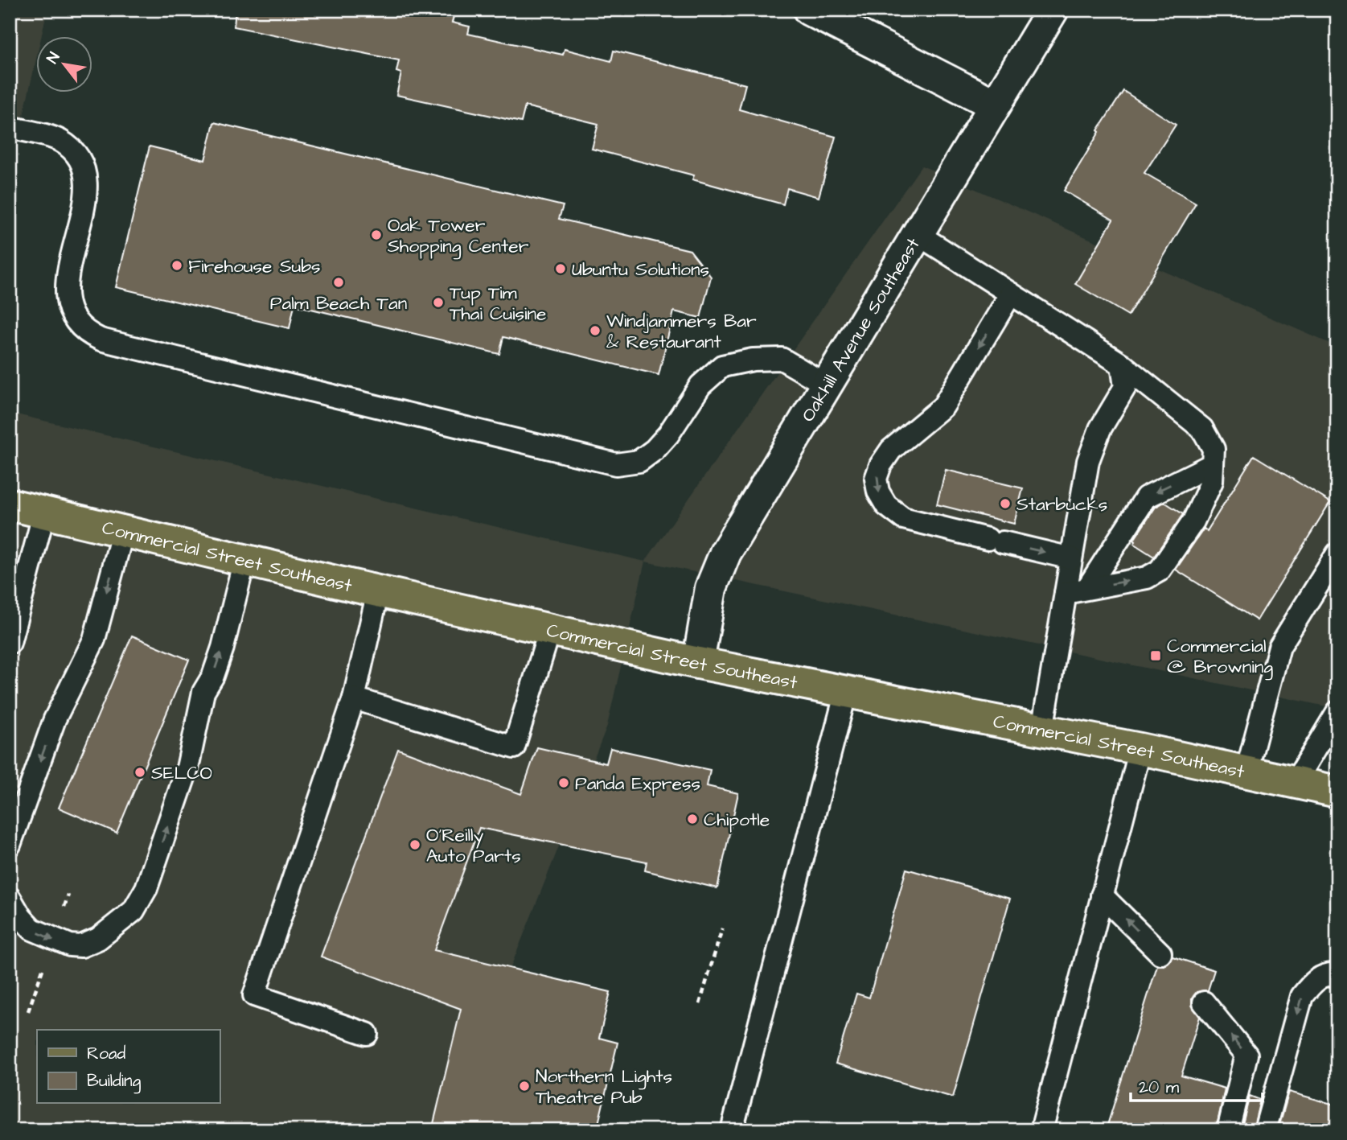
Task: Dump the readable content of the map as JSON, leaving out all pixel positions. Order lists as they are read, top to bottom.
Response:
{
  "streets": {
    "main road": ["Commercial Street Southeast"],
    "street": ["Oakhill Avenue Southeast"]
  },
  "crossings": [
    ["Oakhill Avenue Southeast", "Commercial Street Southeast"]
  ],
  "places": {
    "other": [
      "Oak Tower Shopping Center",
      "Firehouse Subs",
      "Ubuntu Solutions",
      "Palm Beach Tan",
      "Tup Tim Thai Cuisine",
      "Windjammers Bar & Restaurant",
      "Starbucks",
      "SELCO",
      "Panda Express",
      "Chipotle",
      "O'Reilly Auto Parts",
      "Northern Lights Theatre Pub"
    ],
    "transit": ["Commercial @ Browning"]
  },
  "legend": ["Road", "Building"],
  "scale_bar": "20 m",
  "north": "top left"
}
